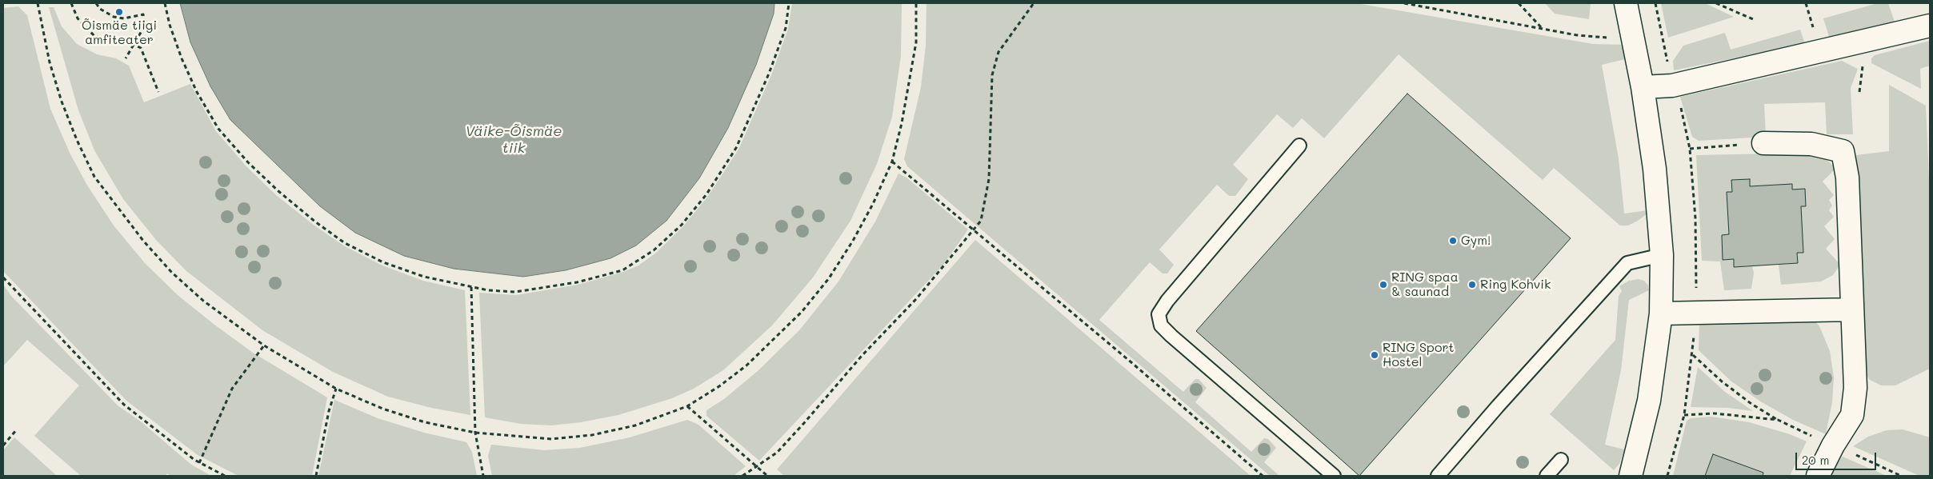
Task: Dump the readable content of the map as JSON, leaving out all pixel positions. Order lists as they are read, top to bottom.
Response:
{
  "water": ["Väike-Õismäe tiik"],
  "places": [
    "Õismäe tiigi amfiteater",
    "Gym!",
    "RING spaa & saunad",
    "Ring Kohvik",
    "RING Sport Hostel"
  ],
  "scale_bar": "20 m"
}
